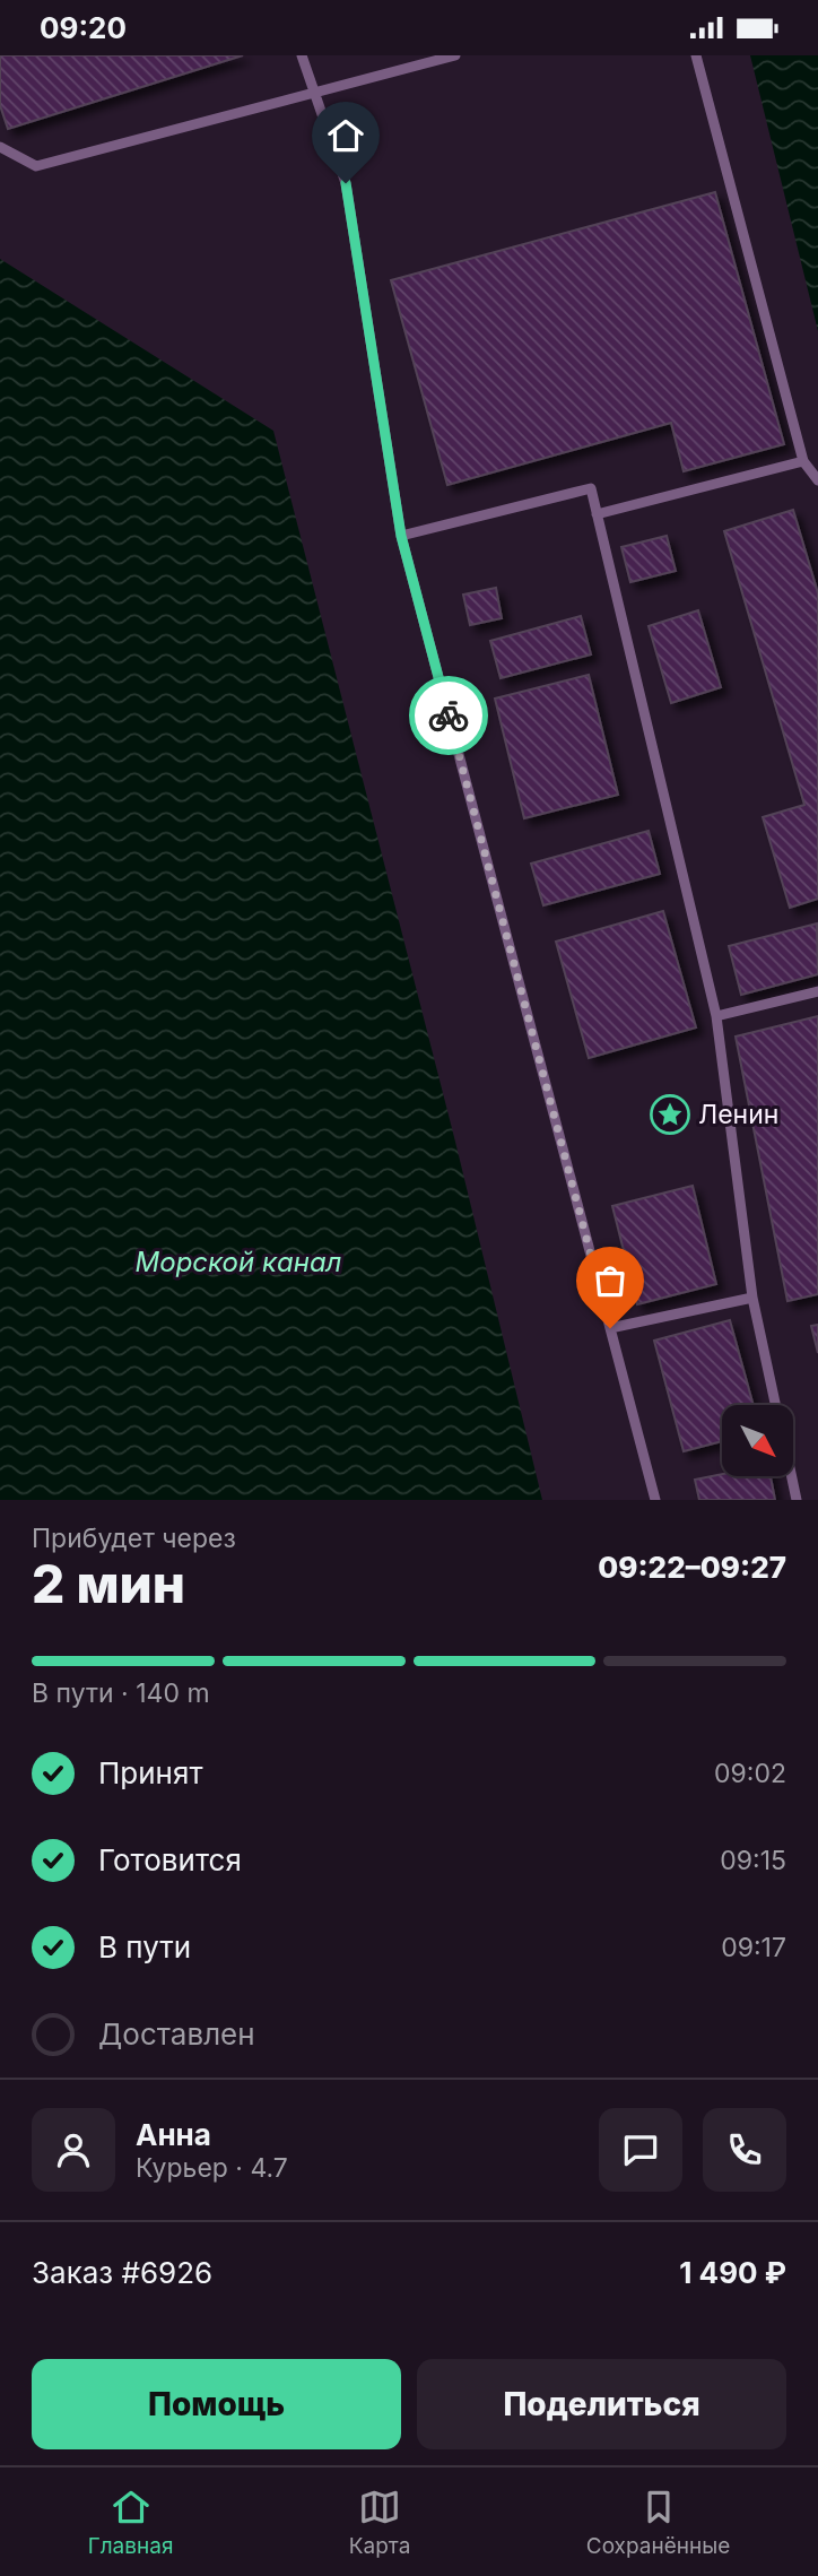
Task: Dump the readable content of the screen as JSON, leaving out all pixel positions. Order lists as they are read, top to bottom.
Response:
{
  "water": ["Морской канал"],
  "places": {
    "place": ["Ленин"]
  },
  "north": "bottom right",
  "page": {
    "status": "09:20",
    "heading": ["2 мин", "Прибудет через", "09:22–09:27"],
    "panel": [
      "Анна",
      "Курьер · 4.7",
      "Заказ #6926",
      "1 490 ₽"
    ],
    "bar": "В пути · 140 m",
    "list": [
      ["Принят", "09:02"],
      ["Готовится", "09:15"],
      ["В пути", "09:17"],
      "Доставлен"
    ],
    "buttons": ["Помощь", "Поделиться"],
    "tabs": ["Главная", "Карта", "Сохранённые"]
  }
}
